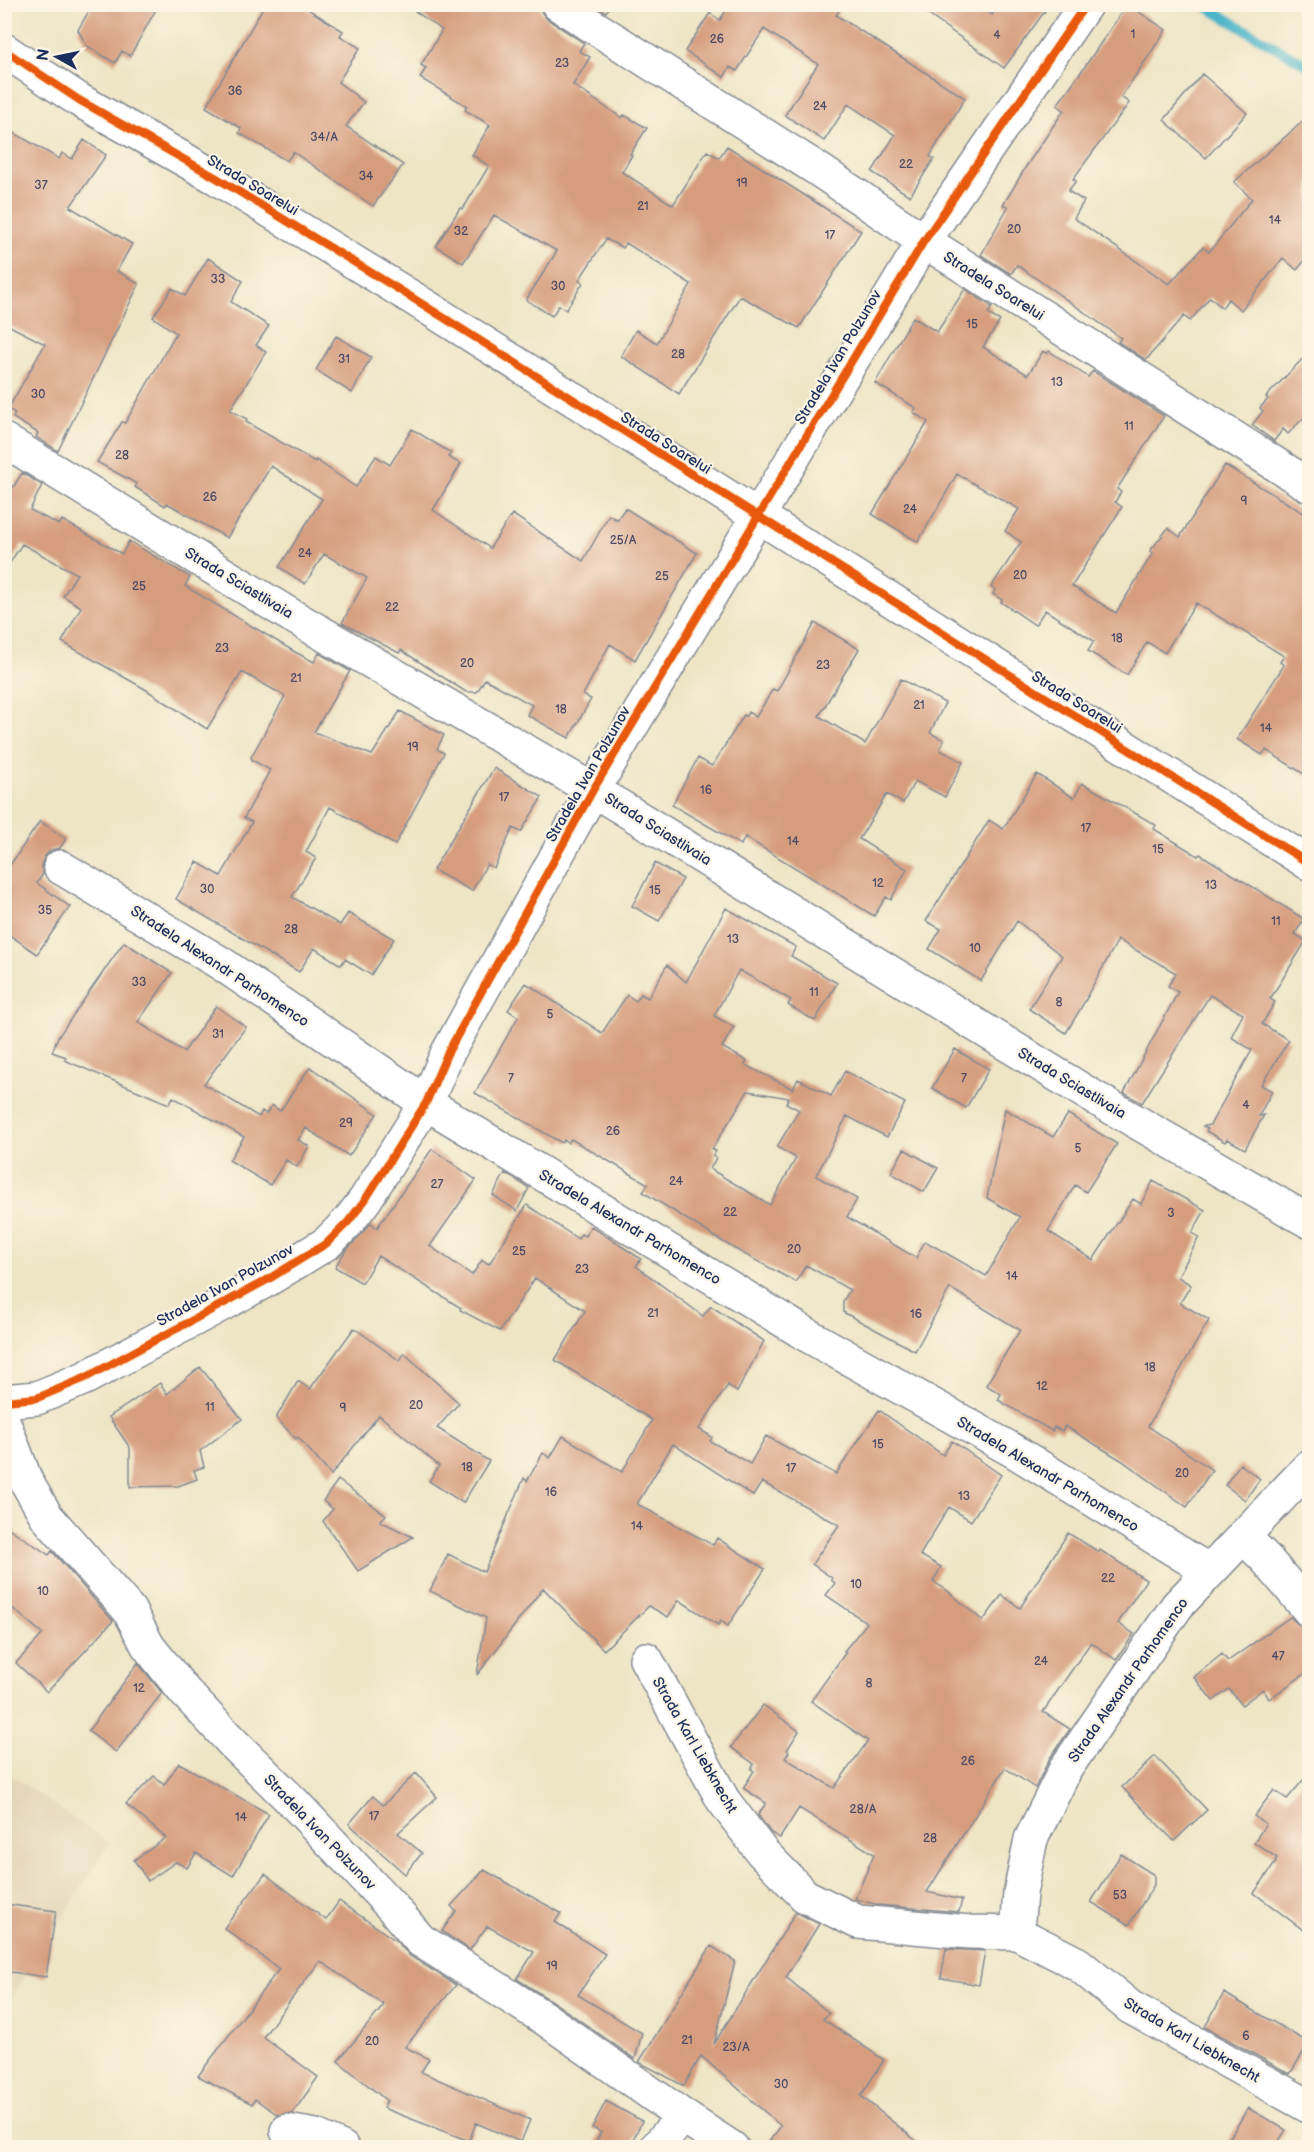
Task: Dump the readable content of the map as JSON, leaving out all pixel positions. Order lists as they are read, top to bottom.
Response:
{
  "streets": {
    "street": [
      "Strada Soarelui",
      "Stradela Soarelui",
      "Stradela Ivan Polzunov",
      "Strada Sciastlivaia",
      "Stradela Alexandr Parhomenco",
      "Strada Alexandr Parhomenco",
      "Strada Karl Liebknecht"
    ]
  },
  "crossings": [
    ["Strada Soarelui", "Stradela Ivan Polzunov"],
    ["Stradela Soarelui", "Stradela Ivan Polzunov"],
    ["Stradela Ivan Polzunov", "Strada Sciastlivaia"],
    ["Stradela Ivan Polzunov", "Stradela Alexandr Parhomenco"],
    ["Stradela Alexandr Parhomenco", "Strada Alexandr Parhomenco"],
    ["Strada Alexandr Parhomenco", "Strada Karl Liebknecht"]
  ],
  "house_numbers": [
    "1",
    "4",
    "26",
    "23",
    "36",
    "24",
    "34/A",
    "22",
    "34",
    "19",
    "37",
    "21",
    "14",
    "20",
    "32",
    "17",
    "33",
    "30",
    "15",
    "28",
    "31",
    "13",
    "30",
    "11",
    "28",
    "26",
    "9",
    "24",
    "25/A",
    "24",
    "20",
    "25",
    "25",
    "22",
    "18",
    "23",
    "20",
    "23",
    "21",
    "21",
    "18",
    "14",
    "19",
    "16",
    "17",
    "17",
    "14",
    "15",
    "12",
    "13",
    "30",
    "15",
    "35",
    "11",
    "28",
    "13",
    "10",
    "33",
    "11",
    "8",
    "5",
    "31",
    "7",
    "7",
    "4",
    "29",
    "26",
    "5",
    "24",
    "27",
    "22",
    "3",
    "20",
    "25",
    "23",
    "14",
    "21",
    "16",
    "18",
    "12",
    "20",
    "11",
    "9",
    "15",
    "18",
    "17",
    "20",
    "16",
    "13",
    "14",
    "22",
    "10",
    "10",
    "47",
    "24",
    "8",
    "12",
    "26",
    "28/A",
    "17",
    "14",
    "28",
    "53",
    "19",
    "6",
    "21",
    "20",
    "23/A",
    "30"
  ],
  "north": "left"
}
